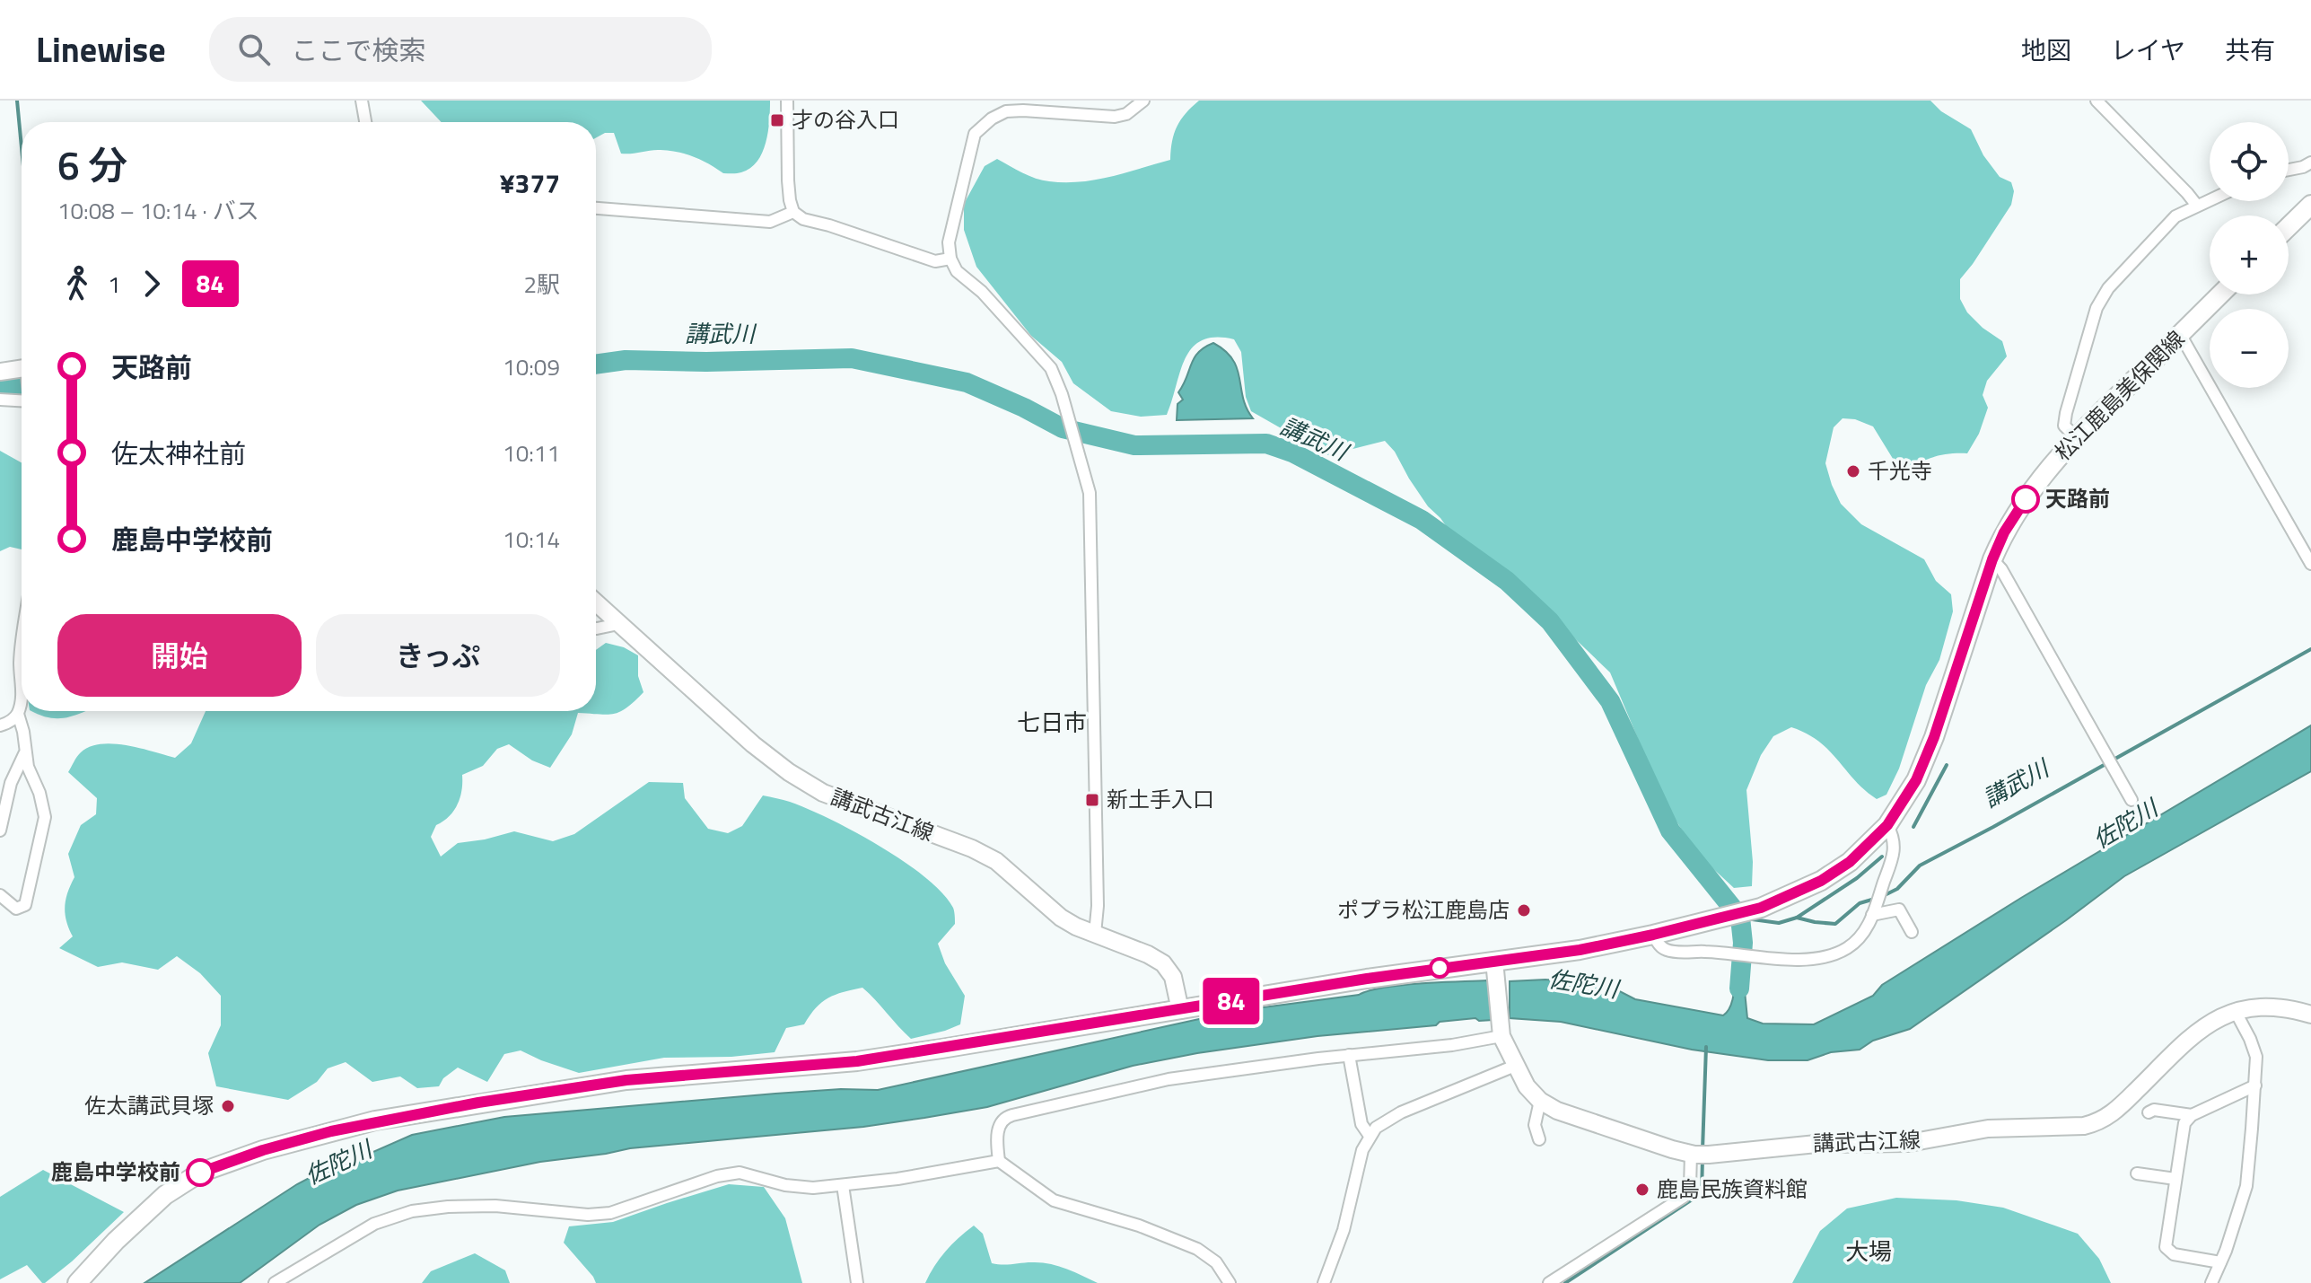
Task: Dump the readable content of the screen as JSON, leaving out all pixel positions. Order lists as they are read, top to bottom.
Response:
{
  "streets": {
    "main road": ["松江鹿島美保関線", "講武古江線"]
  },
  "crossings": [
    ["松江鹿島美保関線", "講武古江線"]
  ],
  "districts": ["七日市", "大場"],
  "water": ["講武川", "佐陀川"],
  "places": {
    "transit": ["才の谷入口", "新土手入口"],
    "other": [
      "千光寺",
      "天路前",
      "ポプラ松江鹿島店",
      "佐太講武貝塚",
      "鹿島中学校前",
      "鹿島民族資料館"
    ]
  },
  "lines": ["bus line 84"],
  "page": {
    "header": "Linewise",
    "search": "ここで検索",
    "nav": ["地図", "レイヤ", "共有"],
    "on_map": "84",
    "map_buttons": ["+", "−"],
    "heading": ["6 分", "10:08 – 10:14 · バス", "¥377"],
    "legs": ["1", "84", "2駅"],
    "list": [
      {
        "name": "天路前",
        "value": "10:09"
      },
      {
        "name": "佐太神社前",
        "value": "10:11"
      },
      {
        "name": "鹿島中学校前",
        "value": "10:14"
      }
    ],
    "buttons": ["開始", "きっぷ"]
  }
}
